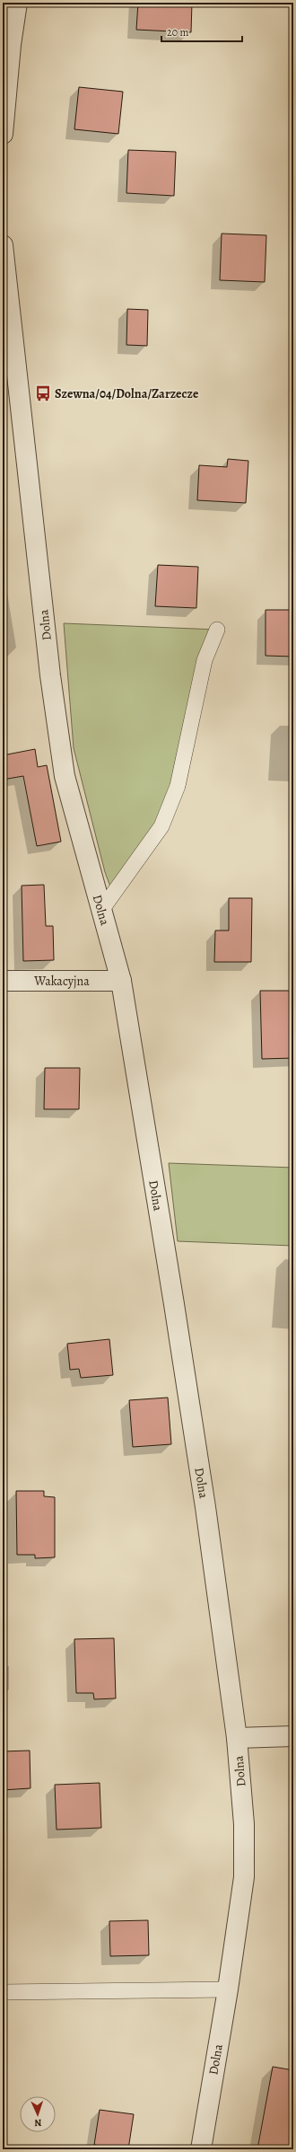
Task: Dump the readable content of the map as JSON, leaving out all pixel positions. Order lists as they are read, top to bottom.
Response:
{
  "streets": {
    "street": ["Dolna", "Wakacyjna"]
  },
  "crossings": [
    ["Dolna", "Wakacyjna"]
  ],
  "places": {
    "bus stop": ["Szewna/04/Dolna/Zarzecze"]
  },
  "scale_bar": "20 m",
  "north": "bottom"
}
